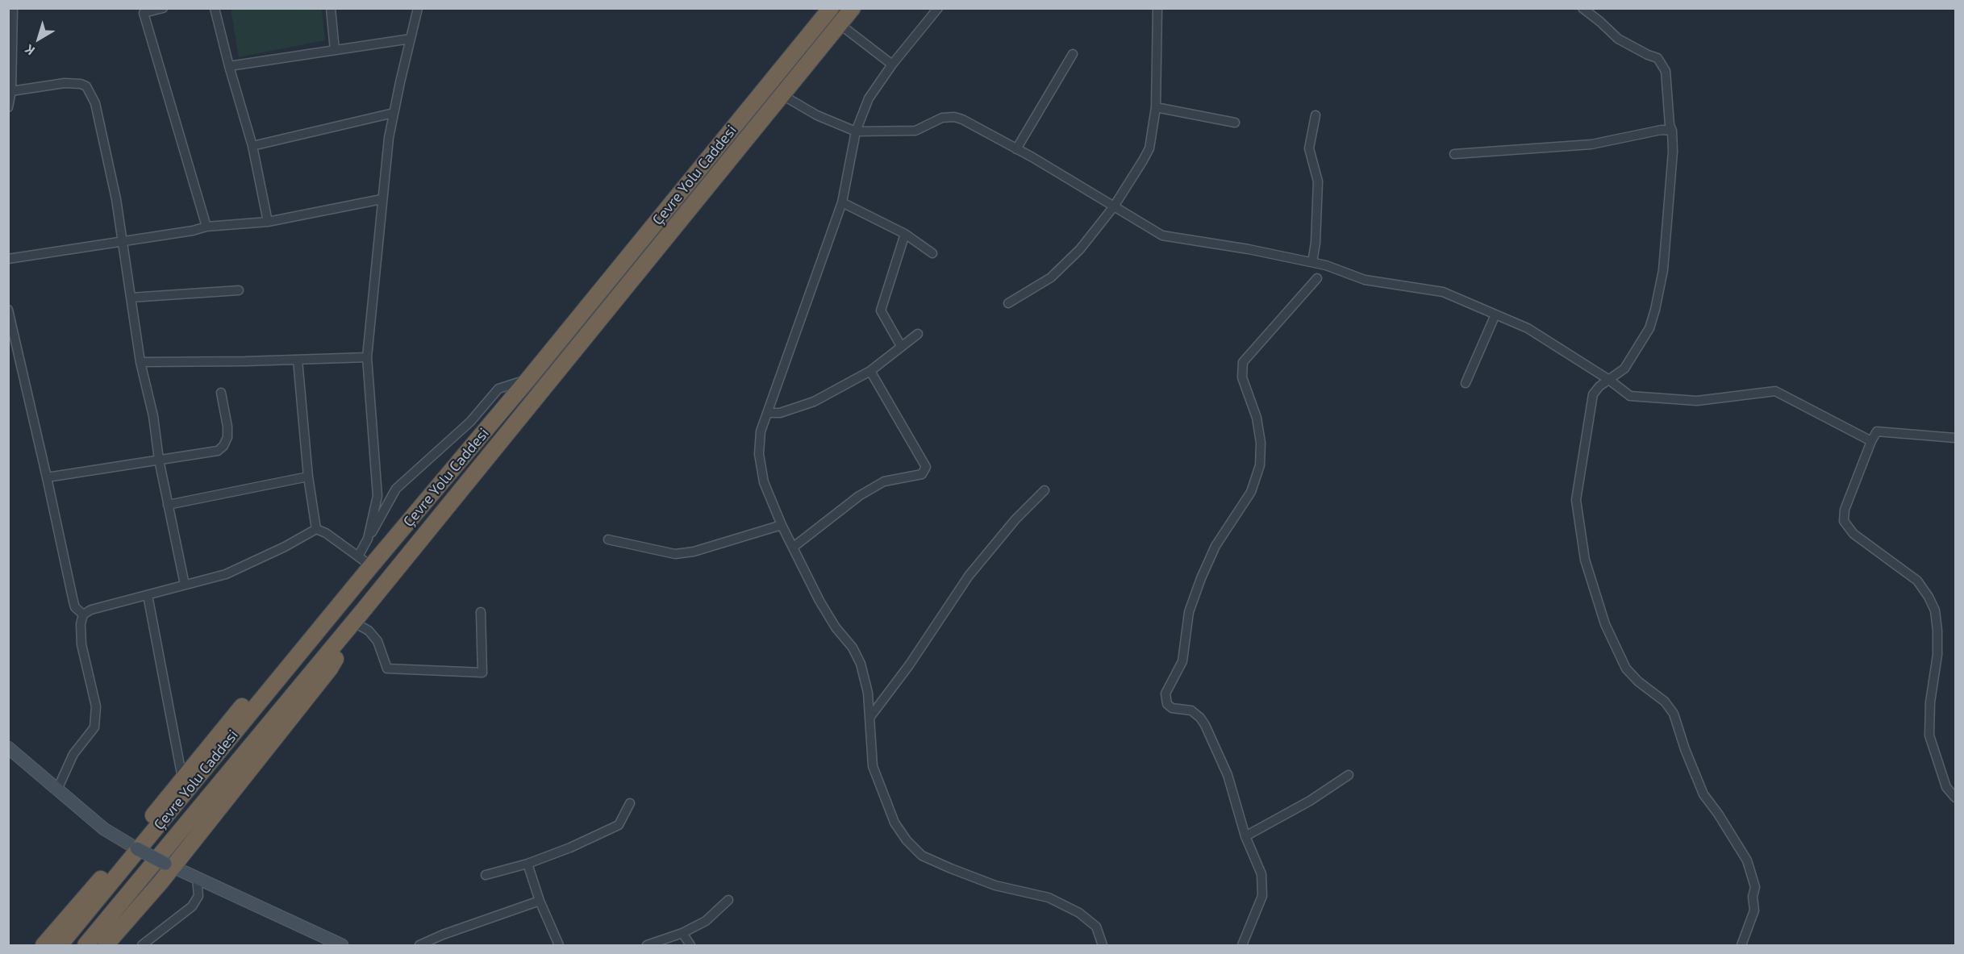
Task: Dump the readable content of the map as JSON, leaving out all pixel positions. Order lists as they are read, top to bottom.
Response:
{
  "streets": {
    "highway": ["Çevre Yolu Caddesi"]
  },
  "north": "bottom left"
}
